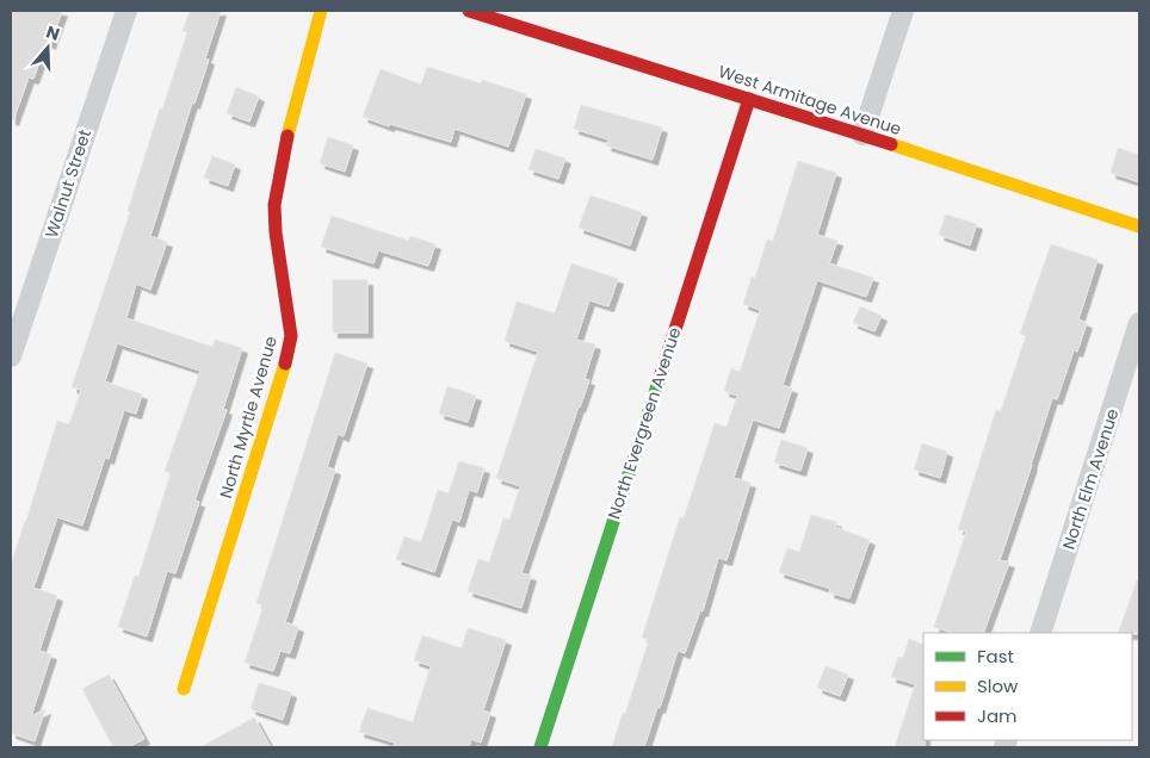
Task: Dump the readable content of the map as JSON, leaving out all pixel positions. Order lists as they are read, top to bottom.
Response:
{
  "streets": {
    "street": [
      "West Armitage Avenue",
      "Walnut Street",
      "North Myrtle Avenue",
      "North Evergreen Avenue",
      "North Elm Avenue"
    ]
  },
  "crossings": [
    ["West Armitage Avenue", "North Evergreen Avenue"]
  ],
  "legend": ["Fast", "Slow", "Jam"],
  "north": "top"
}
